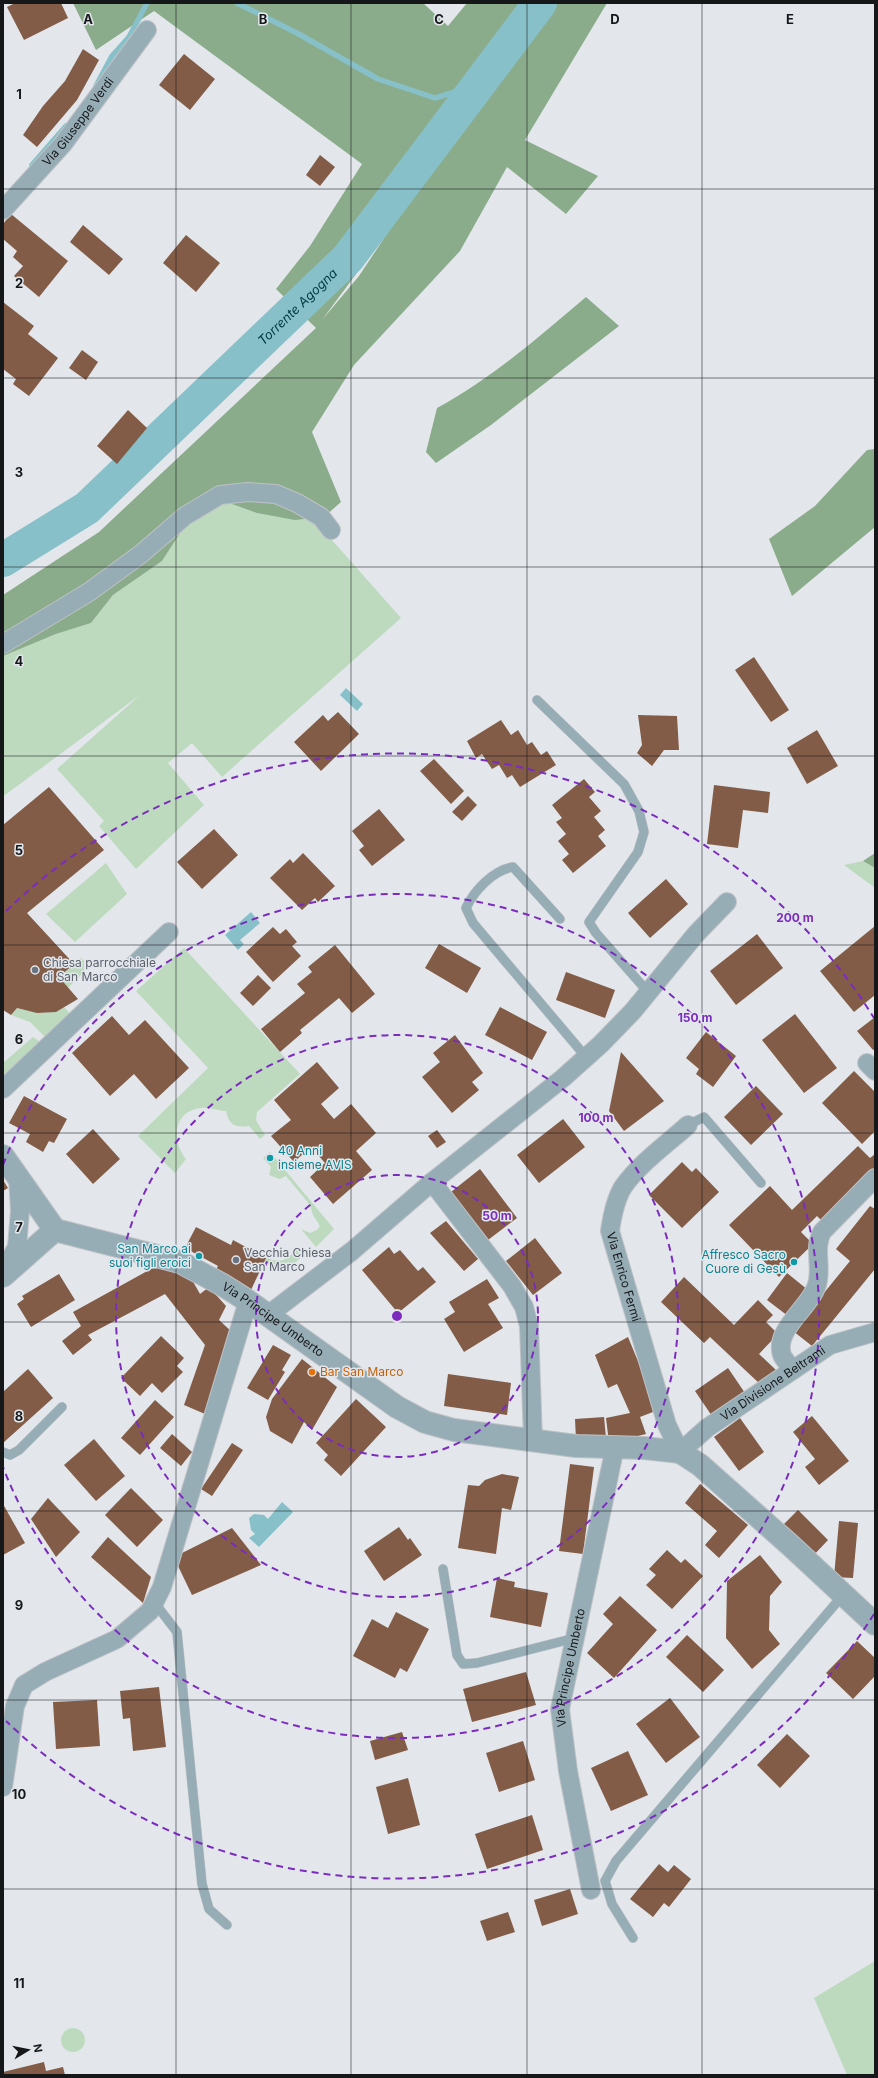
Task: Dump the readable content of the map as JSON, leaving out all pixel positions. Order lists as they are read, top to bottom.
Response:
{
  "streets": {
    "street": [
      "Via Giuseppe Verdi",
      "Via Enrico Fermi",
      "Via Principe Umberto",
      "Via Divisione Beltrami"
    ]
  },
  "crossings": [
    ["Via Enrico Fermi", "Via Principe Umberto"],
    ["Via Enrico Fermi", "Via Divisione Beltrami"],
    ["Via Principe Umberto", "Via Divisione Beltrami"]
  ],
  "water": ["Torrente Agogna"],
  "places": [
    "Chiesa parrocchiale di San Marco",
    "40 Anni insieme AVIS",
    "San Marco ai suoi figli eroici",
    "Vecchia Chiesa San Marco",
    "Affresco Sacro Cuore di Gesù",
    "Bar San Marco"
  ],
  "north": "right",
  "grid": {
    "columns": [
      "A",
      "B",
      "C",
      "D",
      "E"
    ],
    "rows": [
      "1",
      "2",
      "3",
      "4",
      "5",
      "6",
      "7",
      "8",
      "9",
      "10",
      "11"
    ]
  },
  "rings": [
    "200 m",
    "150 m",
    "100 m",
    "50 m"
  ]
}
